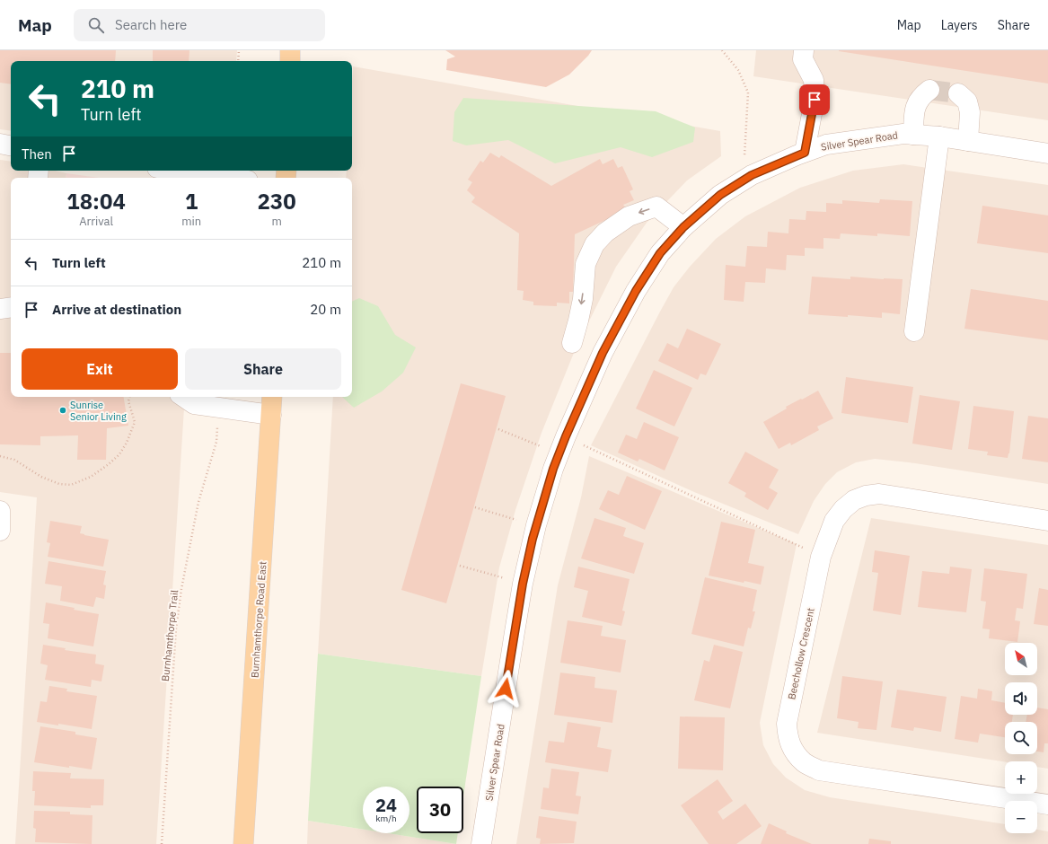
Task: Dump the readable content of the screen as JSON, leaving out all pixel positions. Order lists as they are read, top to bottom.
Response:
{
  "streets": {
    "main road": ["Burnhamthorpe Road East"],
    "street": ["Silver Spear Road", "Beechollow Crescent"],
    "path": ["Burnhamthorpe Trail"]
  },
  "places": ["Sunrise Senior Living"],
  "north": "top left",
  "page": {
    "header": "Map",
    "search": "Search here",
    "nav": ["Map", "Layers", "Share"],
    "turn": ["210 m", "Turn left"],
    "then": "Then",
    "eta": [
      "18:04",
      "Arrival",
      "1",
      "min",
      "230",
      "m"
    ],
    "list": [
      {
        "name": "Turn left",
        "value": "210 m"
      },
      {
        "name": "Arrive at destination",
        "value": "20 m"
      }
    ],
    "buttons": ["Exit", "Share"],
    "map_buttons": ["+", "−"],
    "speed": "24 km/h",
    "limit": "30"
  }
}
